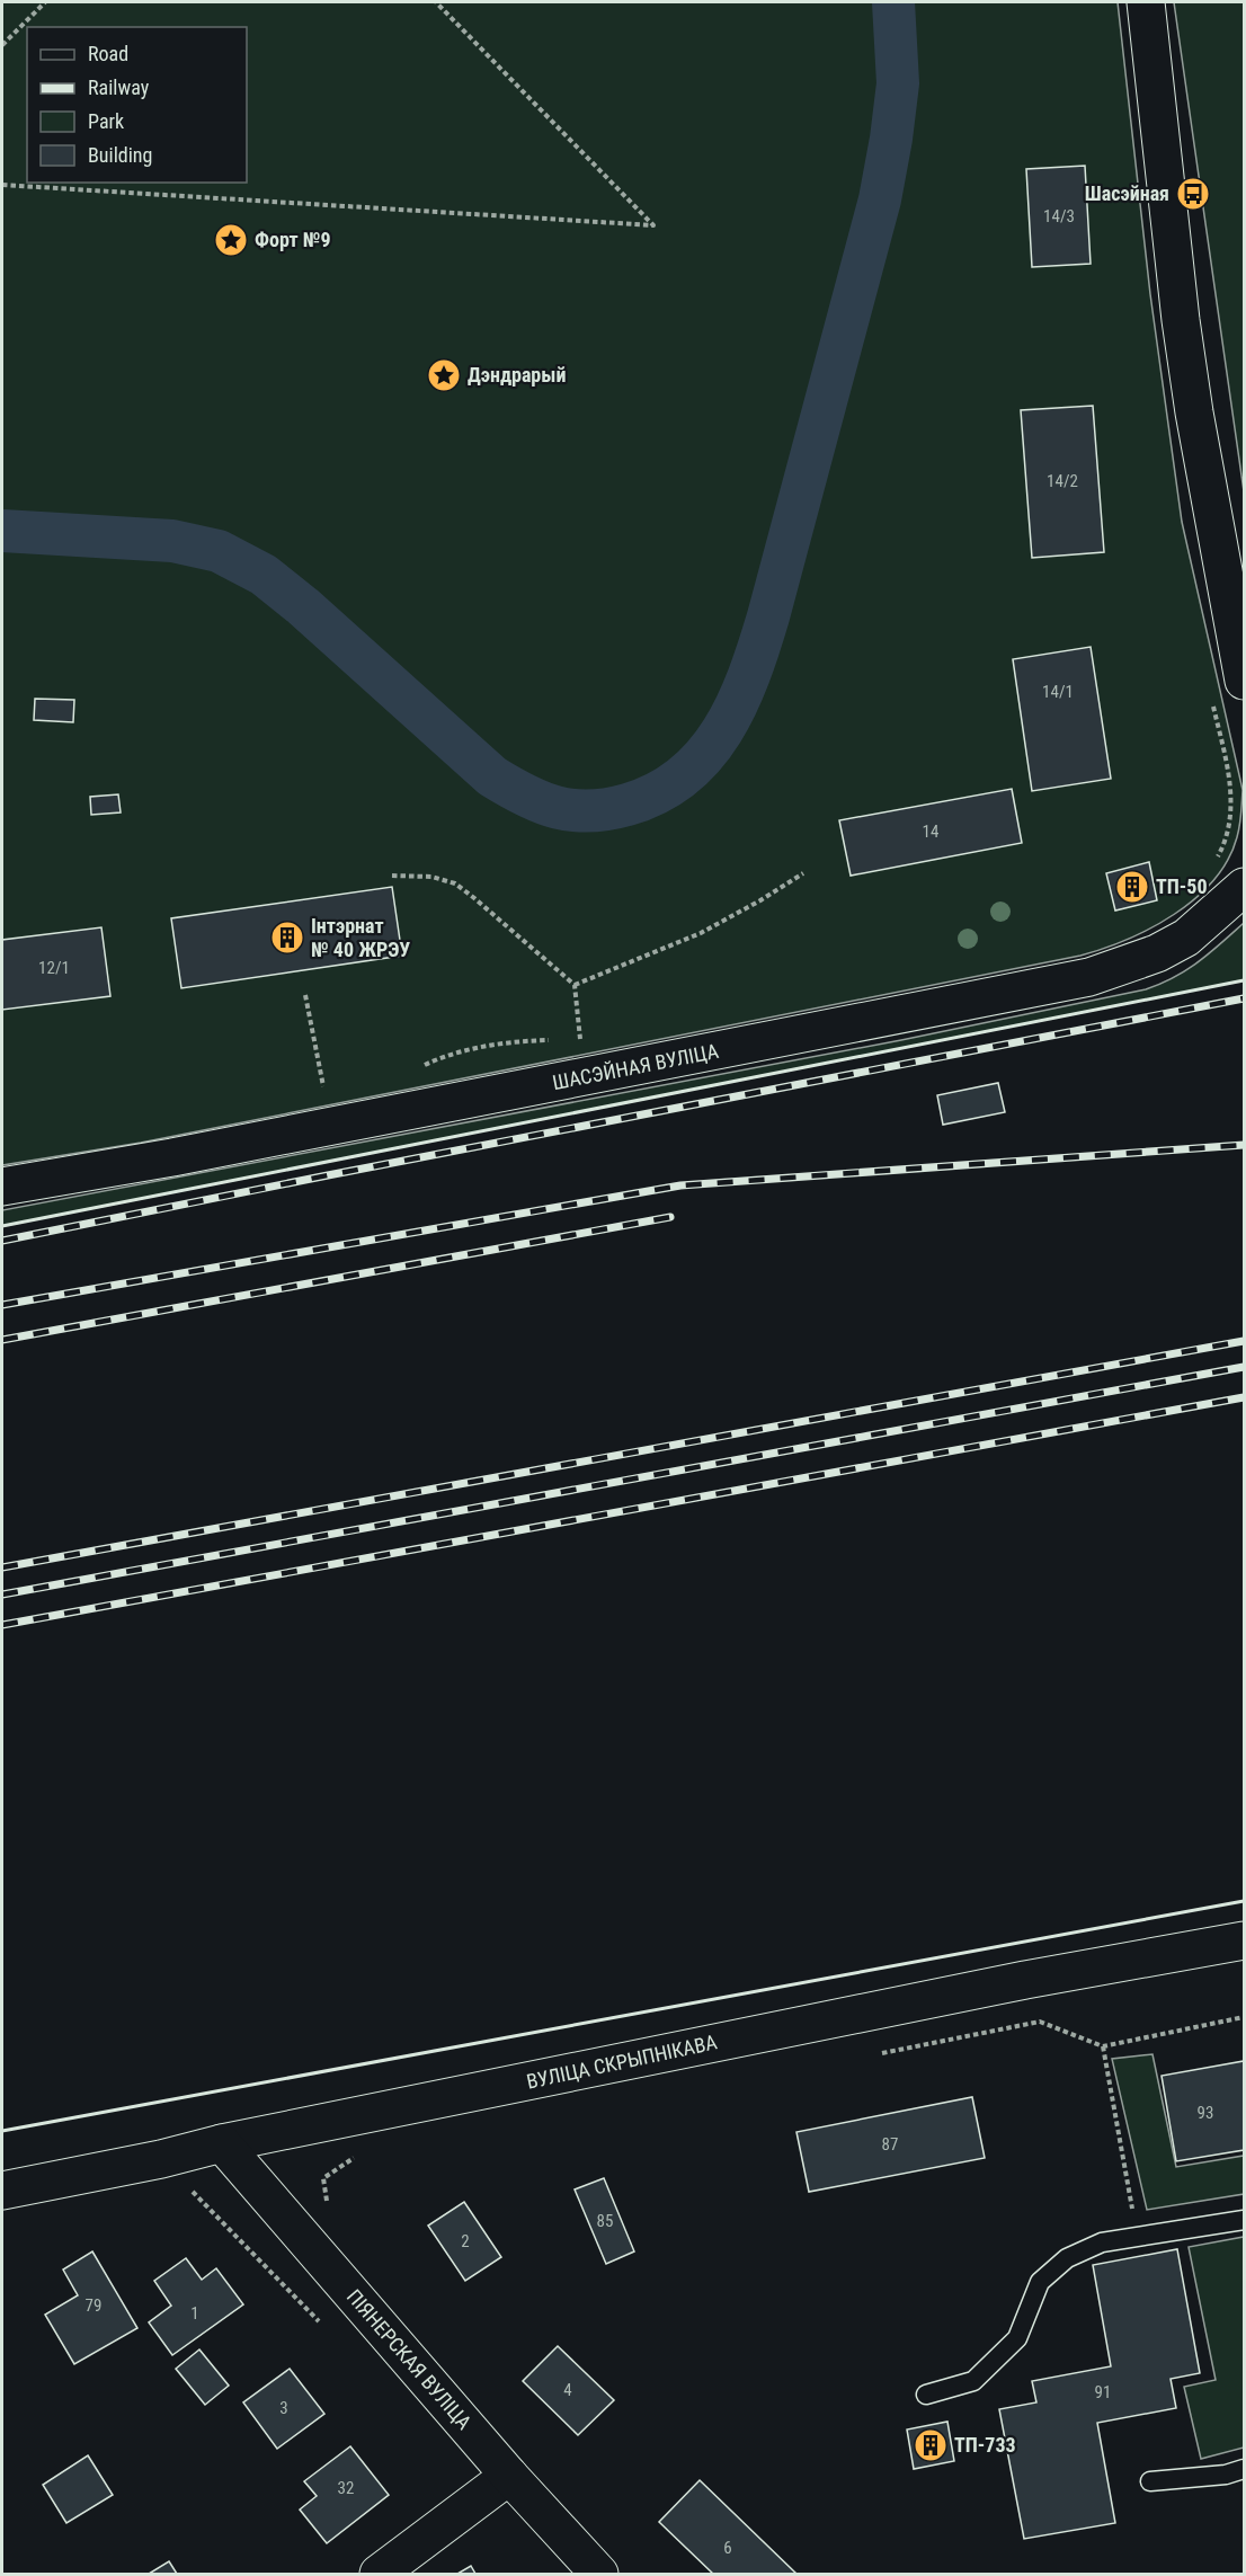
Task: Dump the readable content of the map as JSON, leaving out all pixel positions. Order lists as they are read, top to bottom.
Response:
{
  "streets": {
    "street": ["ШАСЭЙНАЯ ВУЛІЦА", "ВУЛІЦА СКРЫПНІКАВА", "ПІЯНЕРСКАЯ ВУЛІЦА"]
  },
  "crossings": [
    ["ВУЛІЦА СКРЫПНІКАВА", "ПІЯНЕРСКАЯ ВУЛІЦА"]
  ],
  "places": {
    "bus stop": ["Шасэйная"],
    "place": ["Форт №9", "Дэндрарый"],
    "building": ["ТП-50", "Інтэрнат № 40 ЖРЭУ", "ТП-733"]
  },
  "house_numbers": [
    "14/3",
    "14/2",
    "14/1",
    "14",
    "12/1",
    "93",
    "87",
    "85",
    "2",
    "79",
    "1",
    "4",
    "91",
    "3",
    "32",
    "6"
  ],
  "legend": [
    "Road",
    "Railway",
    "Park",
    "Building"
  ]
}
